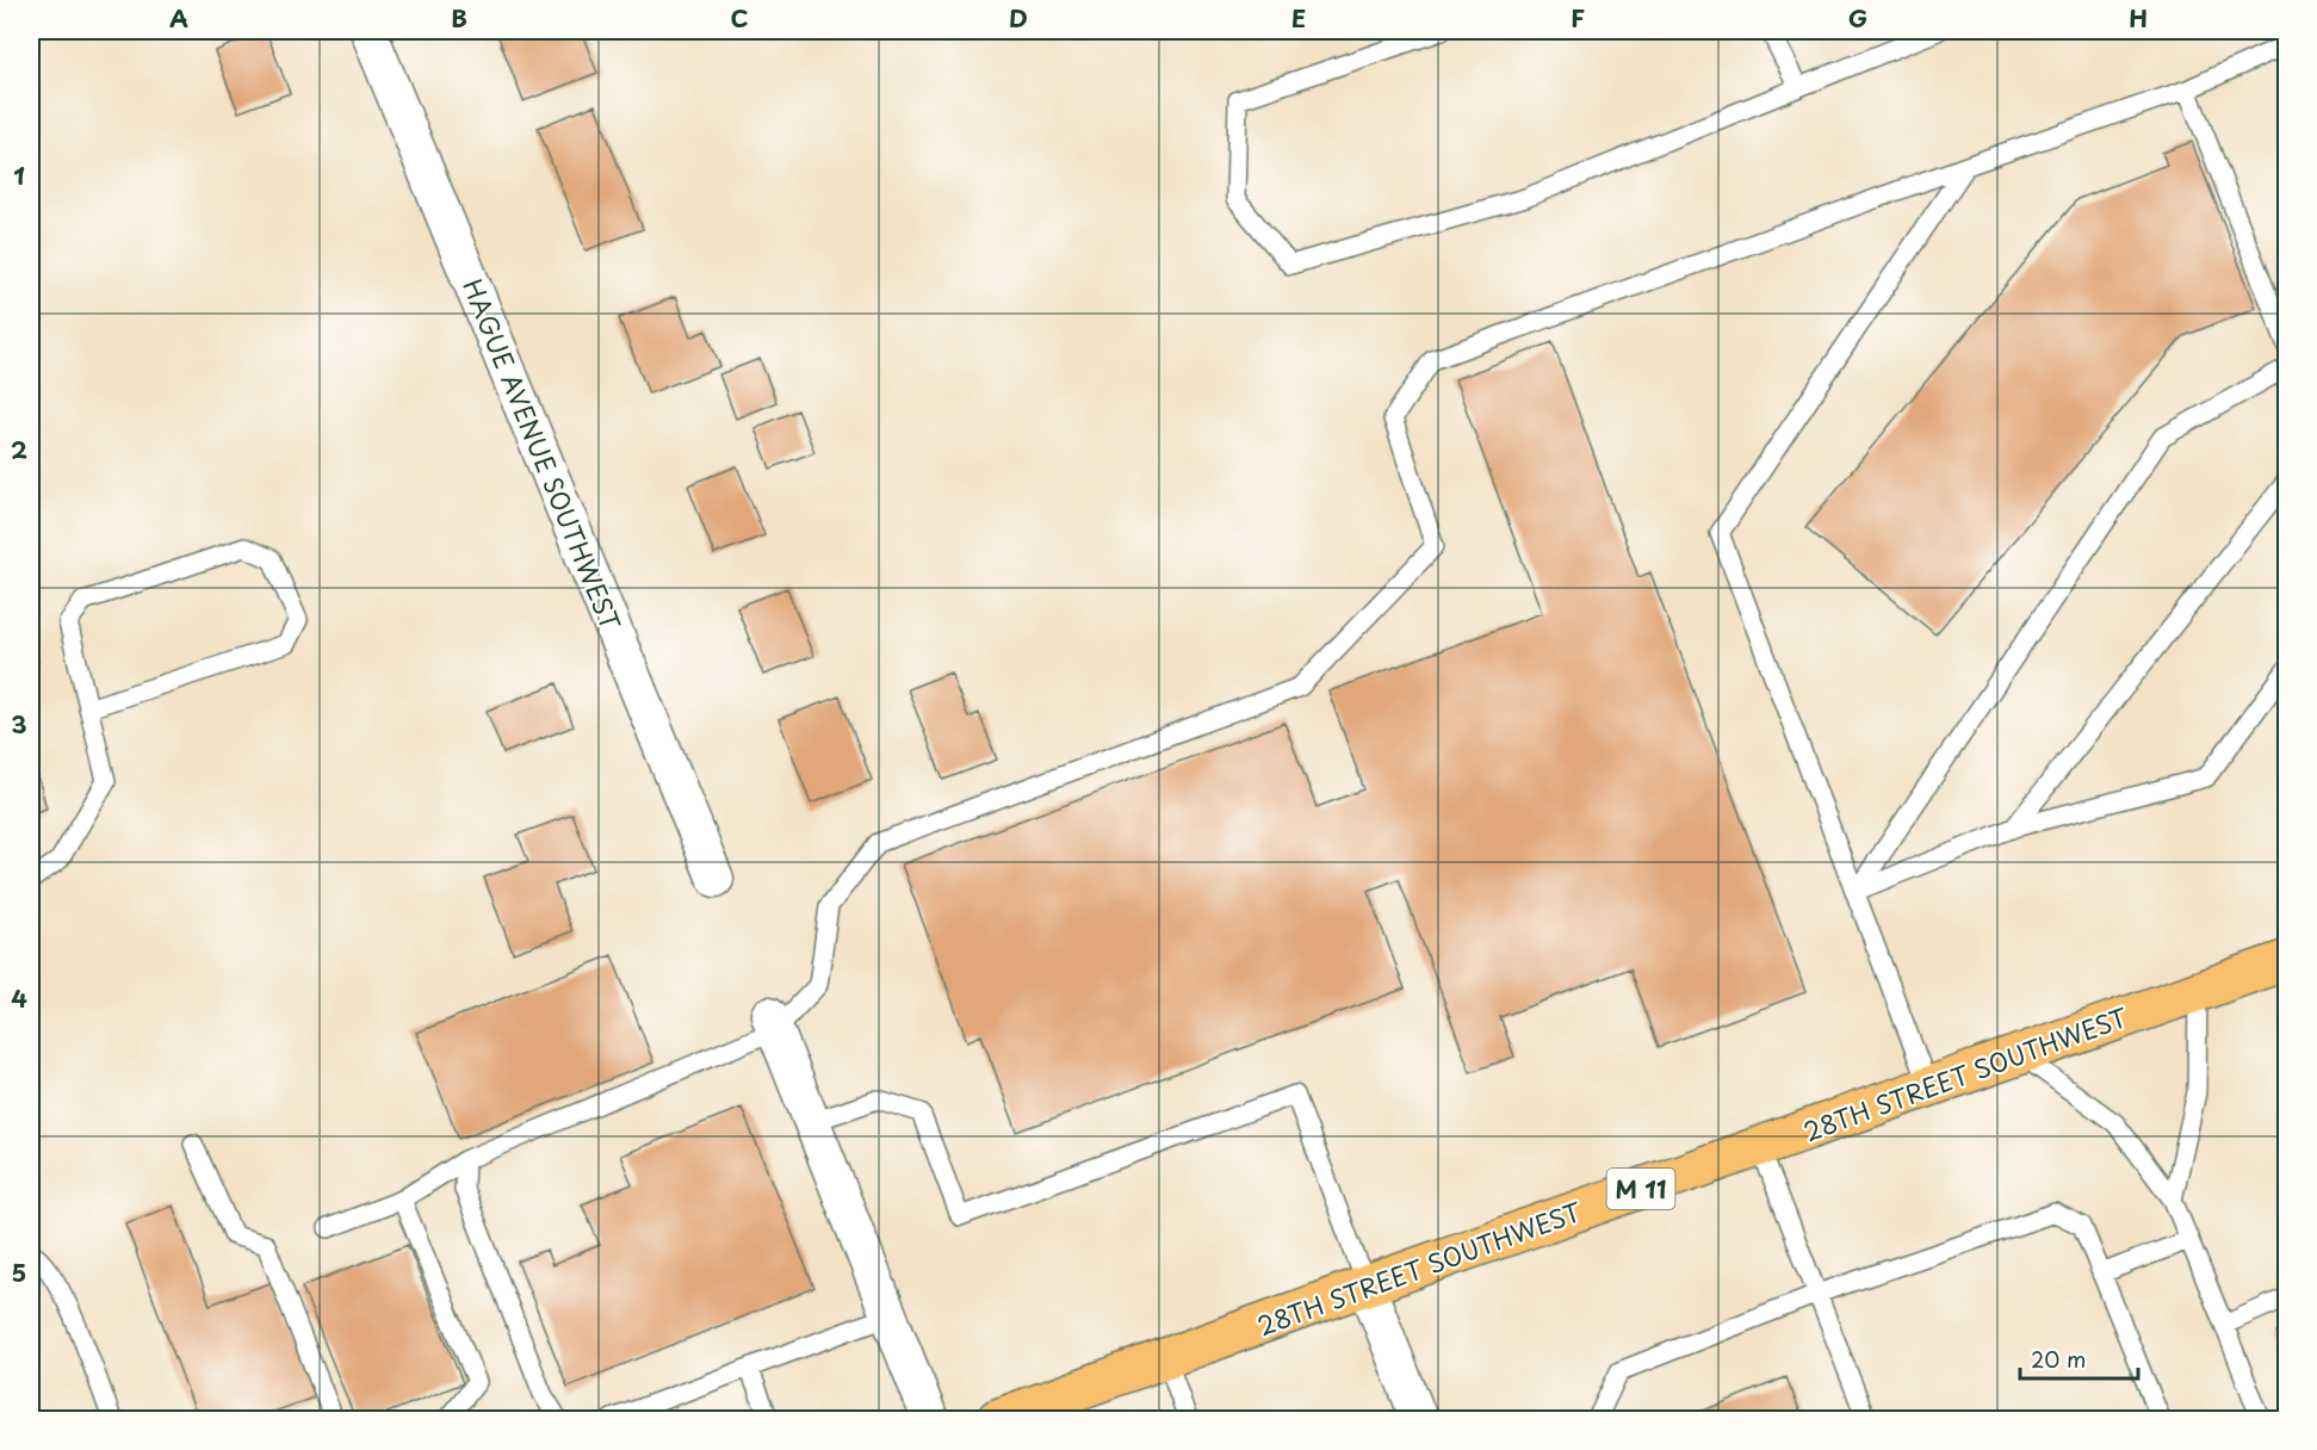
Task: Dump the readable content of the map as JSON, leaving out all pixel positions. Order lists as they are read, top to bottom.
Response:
{
  "streets": {
    "main road": ["28TH STREET SOUTHWEST", "M 11"],
    "street": ["HAGUE AVENUE SOUTHWEST"]
  },
  "scale_bar": "20 m",
  "grid": {
    "columns": [
      "A",
      "B",
      "C",
      "D",
      "E",
      "F",
      "G",
      "H"
    ],
    "rows": [
      "1",
      "2",
      "3",
      "4",
      "5"
    ]
  }
}
